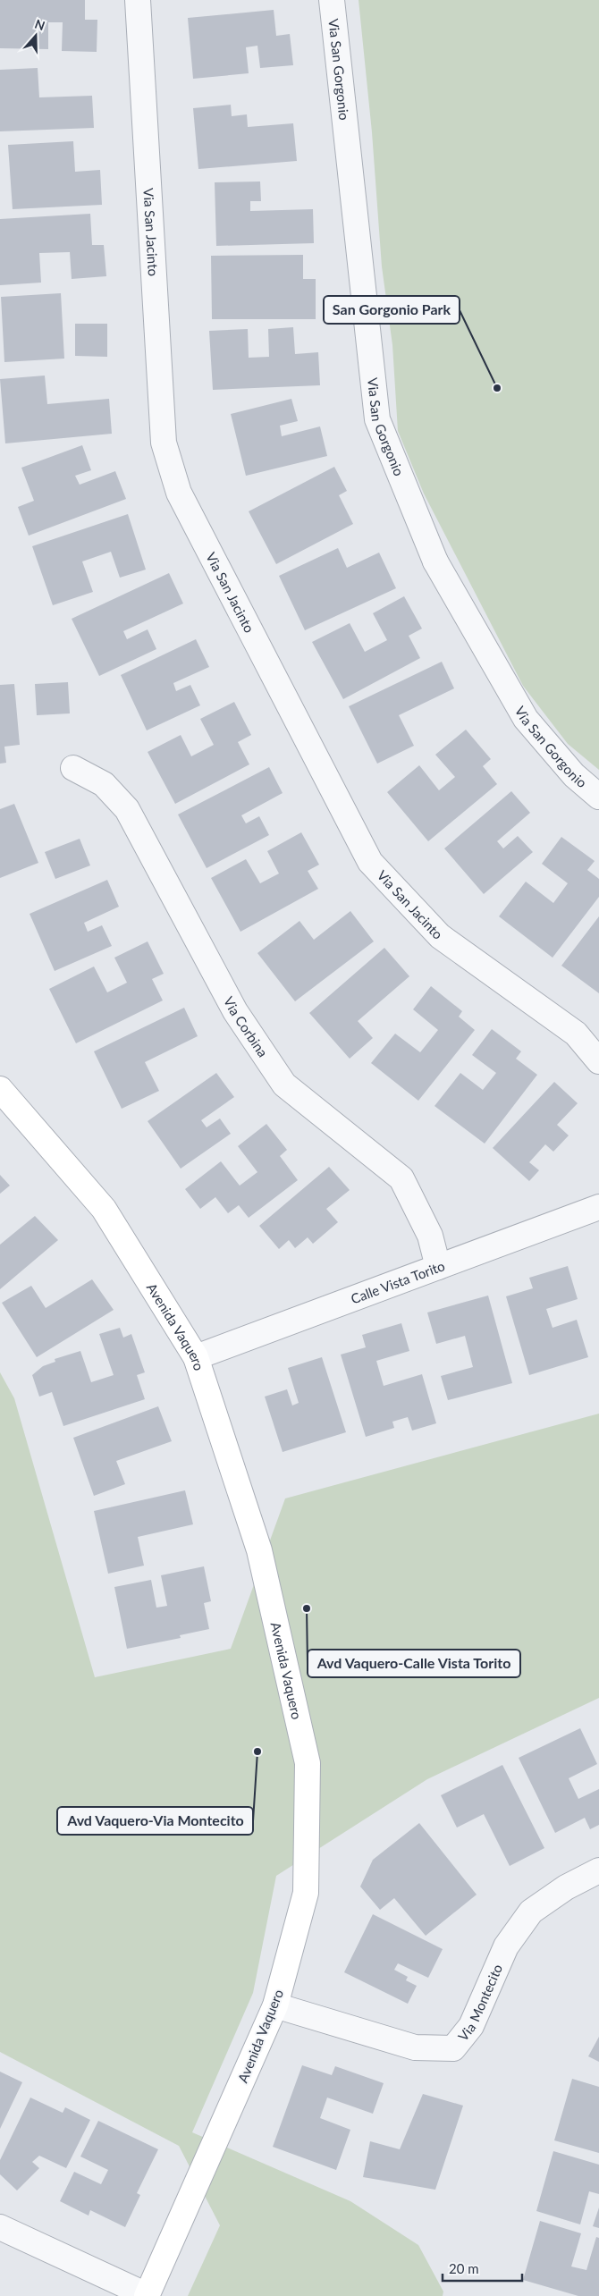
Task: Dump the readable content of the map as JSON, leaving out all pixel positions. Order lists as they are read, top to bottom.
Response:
{
  "streets": {
    "main road": ["Avenida Vaquero"],
    "street": [
      "Via San Gorgonio",
      "Via San Jacinto",
      "Via Corbina",
      "Calle Vista Torito",
      "Via Montecito"
    ]
  },
  "crossings": [
    ["Via Corbina", "Calle Vista Torito"],
    ["Calle Vista Torito", "Avenida Vaquero"],
    ["Avenida Vaquero", "Via Montecito"]
  ],
  "places": ["San Gorgonio Park", "Avd Vaquero-Calle Vista Torito", "Avd Vaquero-Via Montecito"],
  "scale_bar": "20 m",
  "north": "top"
}
